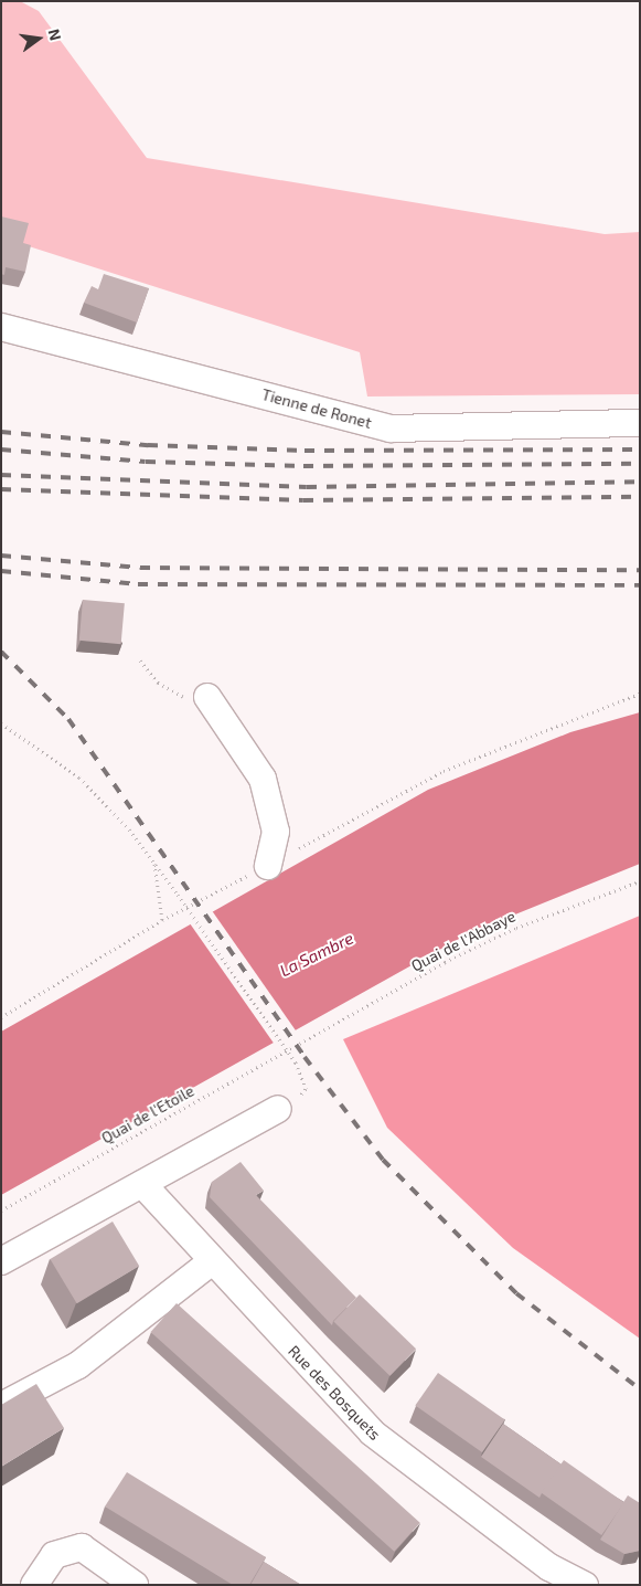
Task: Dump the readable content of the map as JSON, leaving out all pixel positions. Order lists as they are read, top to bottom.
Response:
{
  "streets": {
    "street": ["Tienne de Ronet", "Rue des Bosquets"],
    "path": ["Quai de l'Abbaye", "Quai de l'Etoile"]
  },
  "crossings": [
    ["Quai de l'Abbaye", "Quai de l'Etoile"]
  ],
  "water": ["La Sambre"],
  "north": "right"
}
